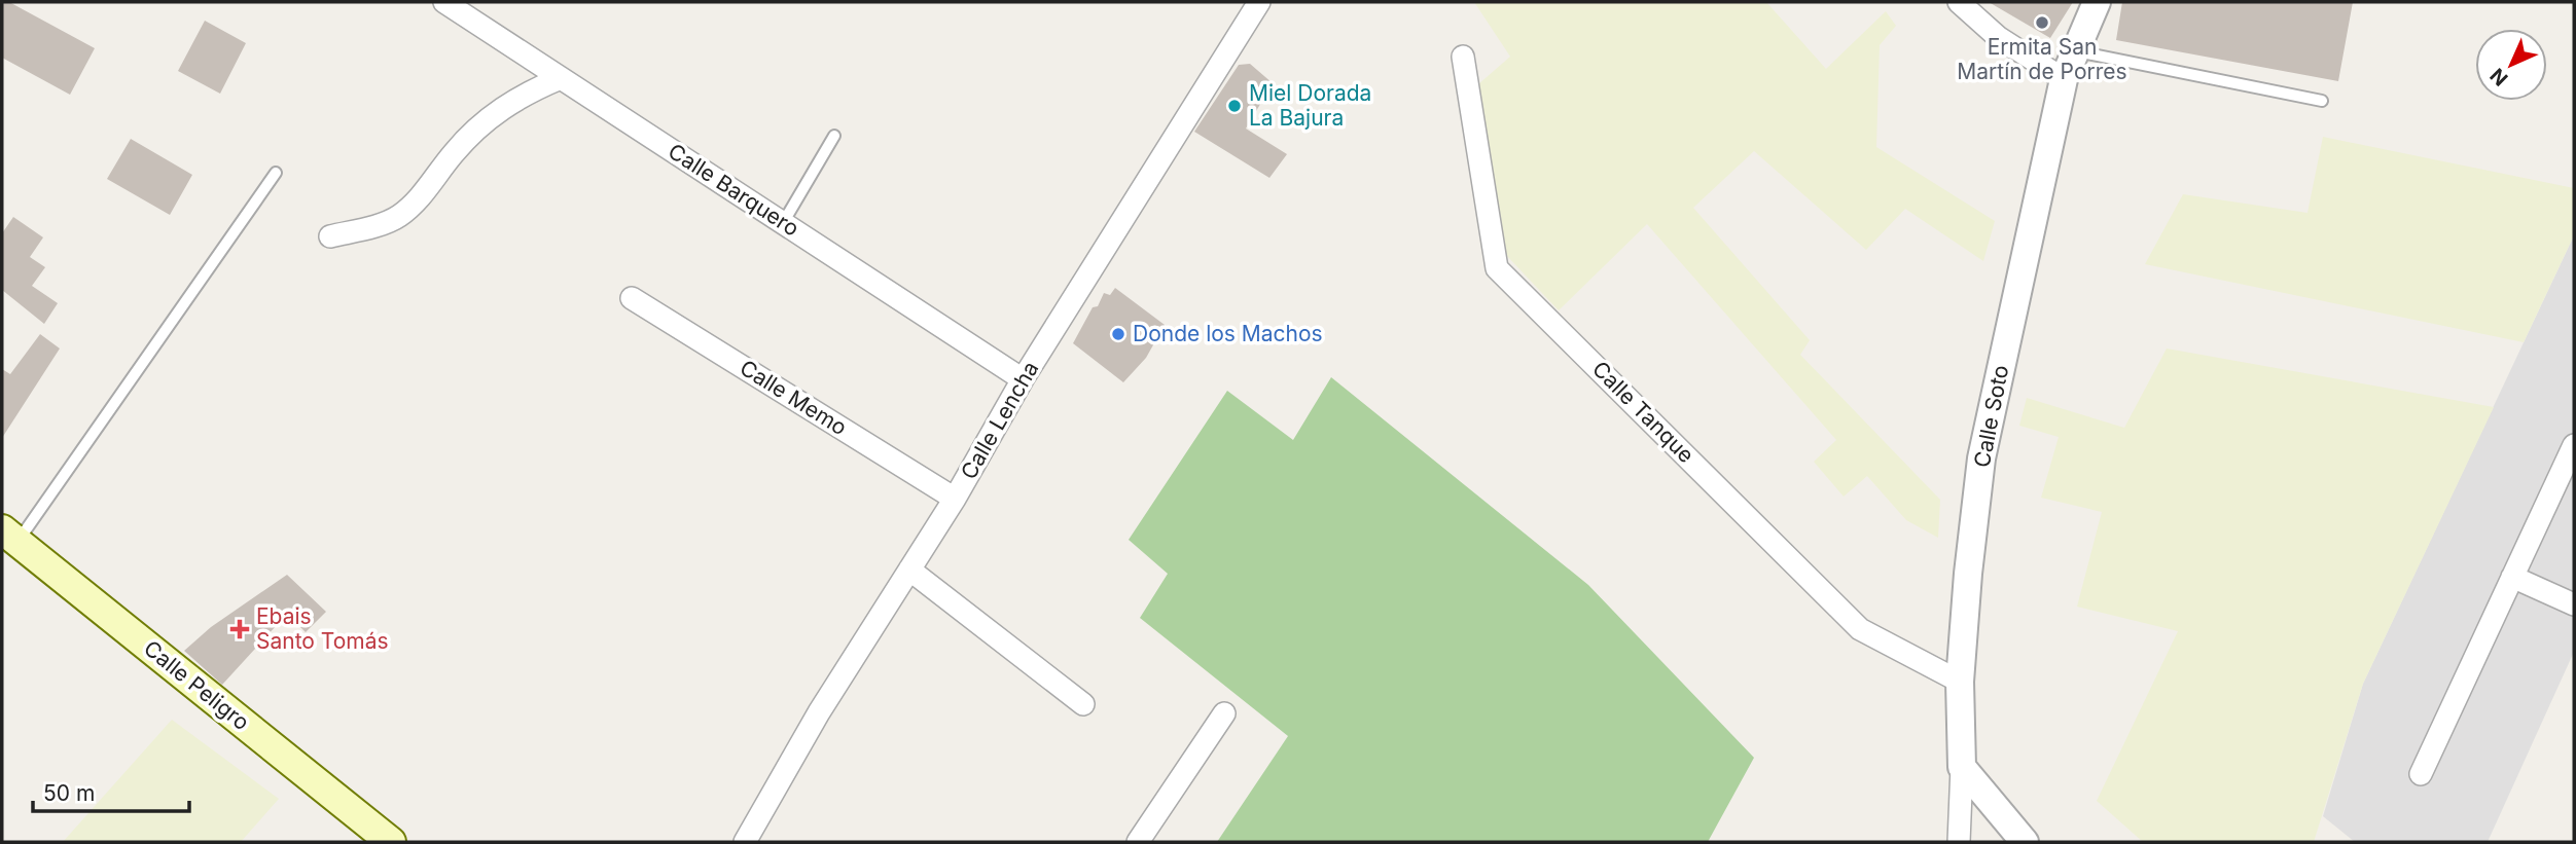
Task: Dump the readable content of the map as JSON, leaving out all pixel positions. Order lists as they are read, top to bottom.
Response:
{
  "streets": {
    "main road": ["Calle Peligro"],
    "street": [
      "Calle Barquero",
      "Calle Memo",
      "Calle Tanque",
      "Calle Soto",
      "Calle Lencha"
    ]
  },
  "crossings": [
    ["Calle Barquero", "Calle Lencha"],
    ["Calle Memo", "Calle Lencha"],
    ["Calle Tanque", "Calle Soto"]
  ],
  "places": {
    "other": ["Ermita San Martín de Porres", "Miel Dorada La Bajura", "Donde los Machos"],
    "health": ["Ebais Santo Tomás"]
  },
  "scale_bar": "50 m",
  "north": "bottom left"
}
